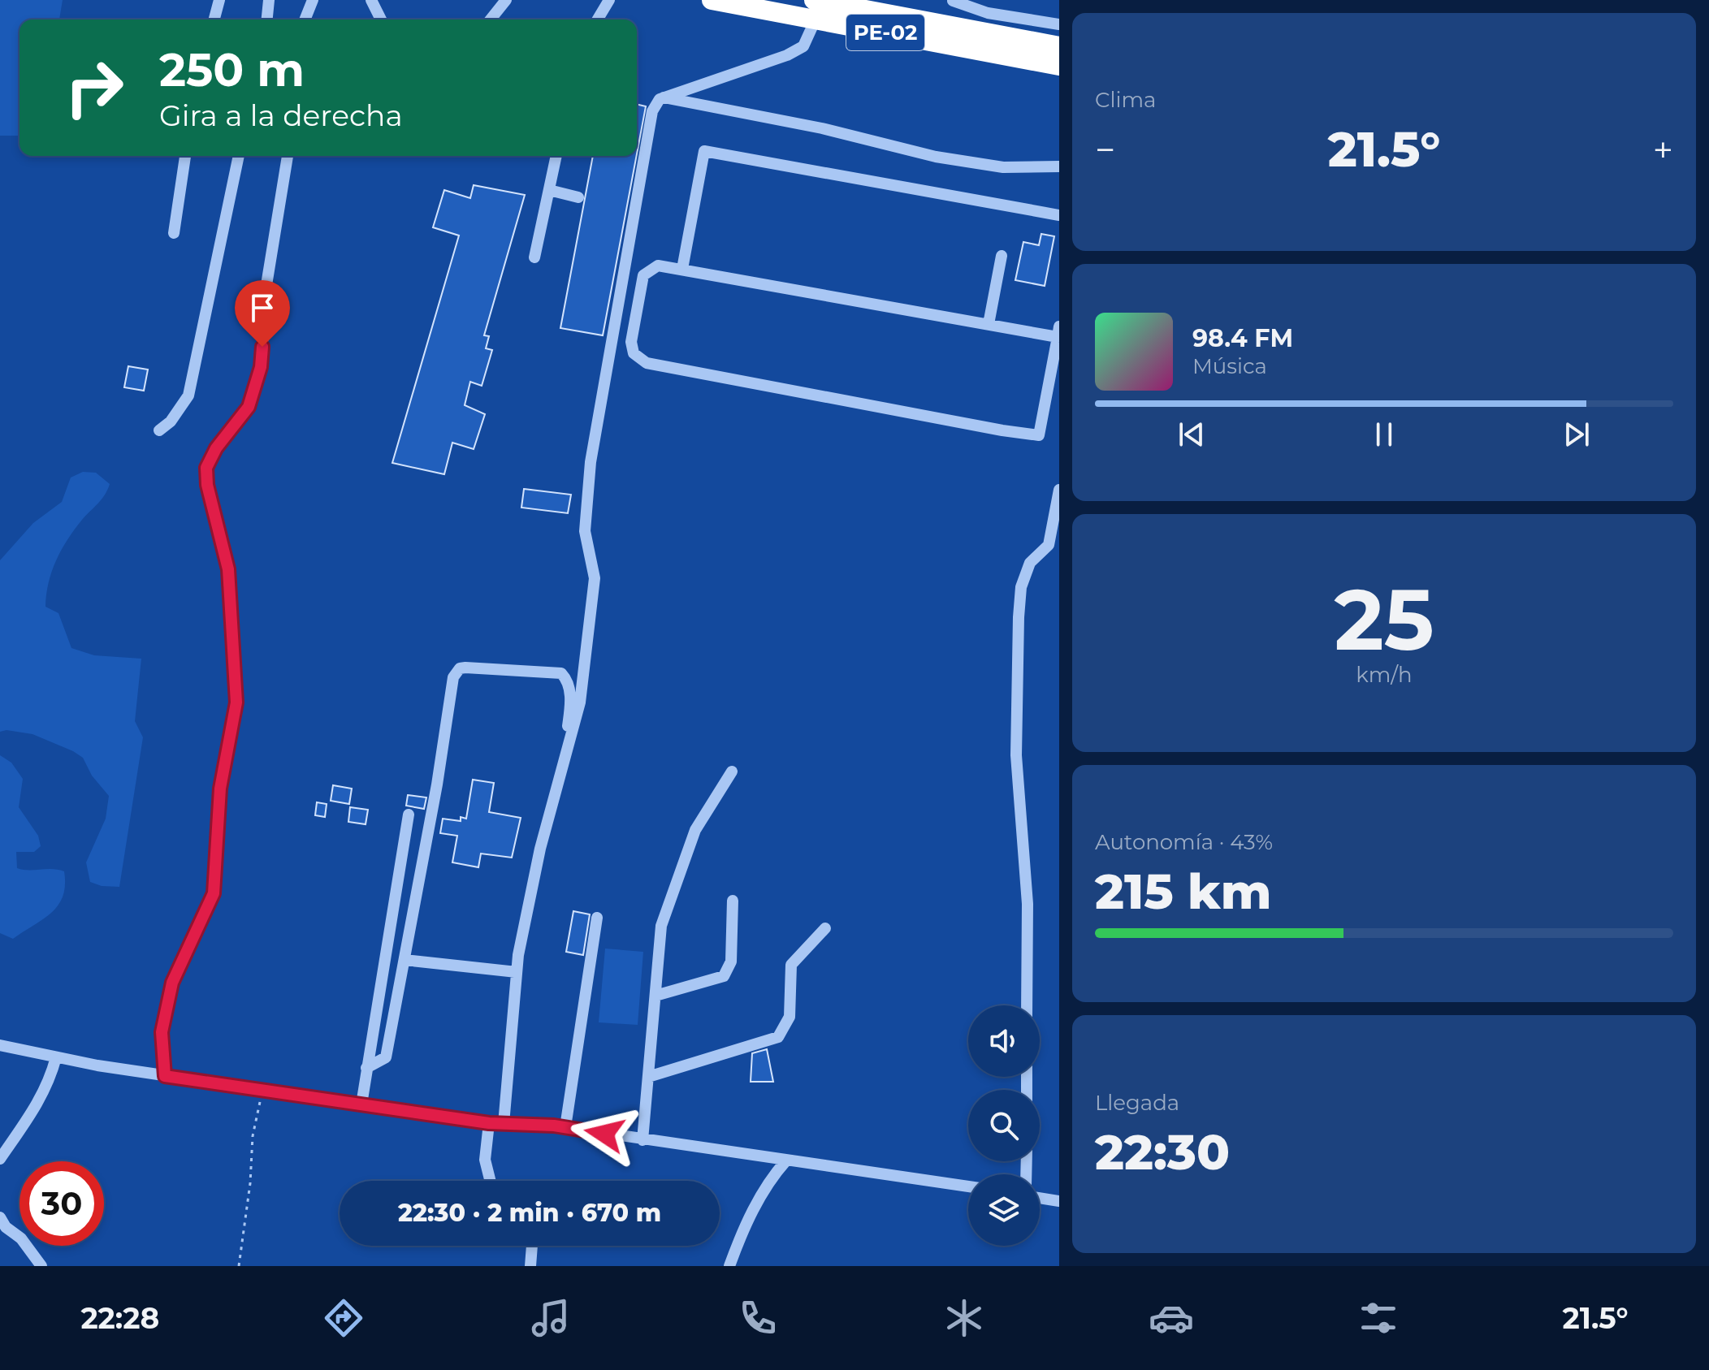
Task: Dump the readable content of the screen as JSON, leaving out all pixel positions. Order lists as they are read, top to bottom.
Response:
{
  "streets": {
    "highway": ["PE-02"]
  },
  "page": {
    "tile": [
      "Clima",
      ["25", "km/h"],
      ["Autonomía · 43%", "215 km"],
      ["Llegada", "22:30"]
    ],
    "turn": ["250 m", "Gira a la derecha"],
    "heat": ["−", "21.5°", "+"],
    "song": ["98.4 FM", "Música"],
    "limit": "30",
    "trip": "22:30 · 2 min · 670 m",
    "tabs": ["22:28", "21.5°"]
  }
}
